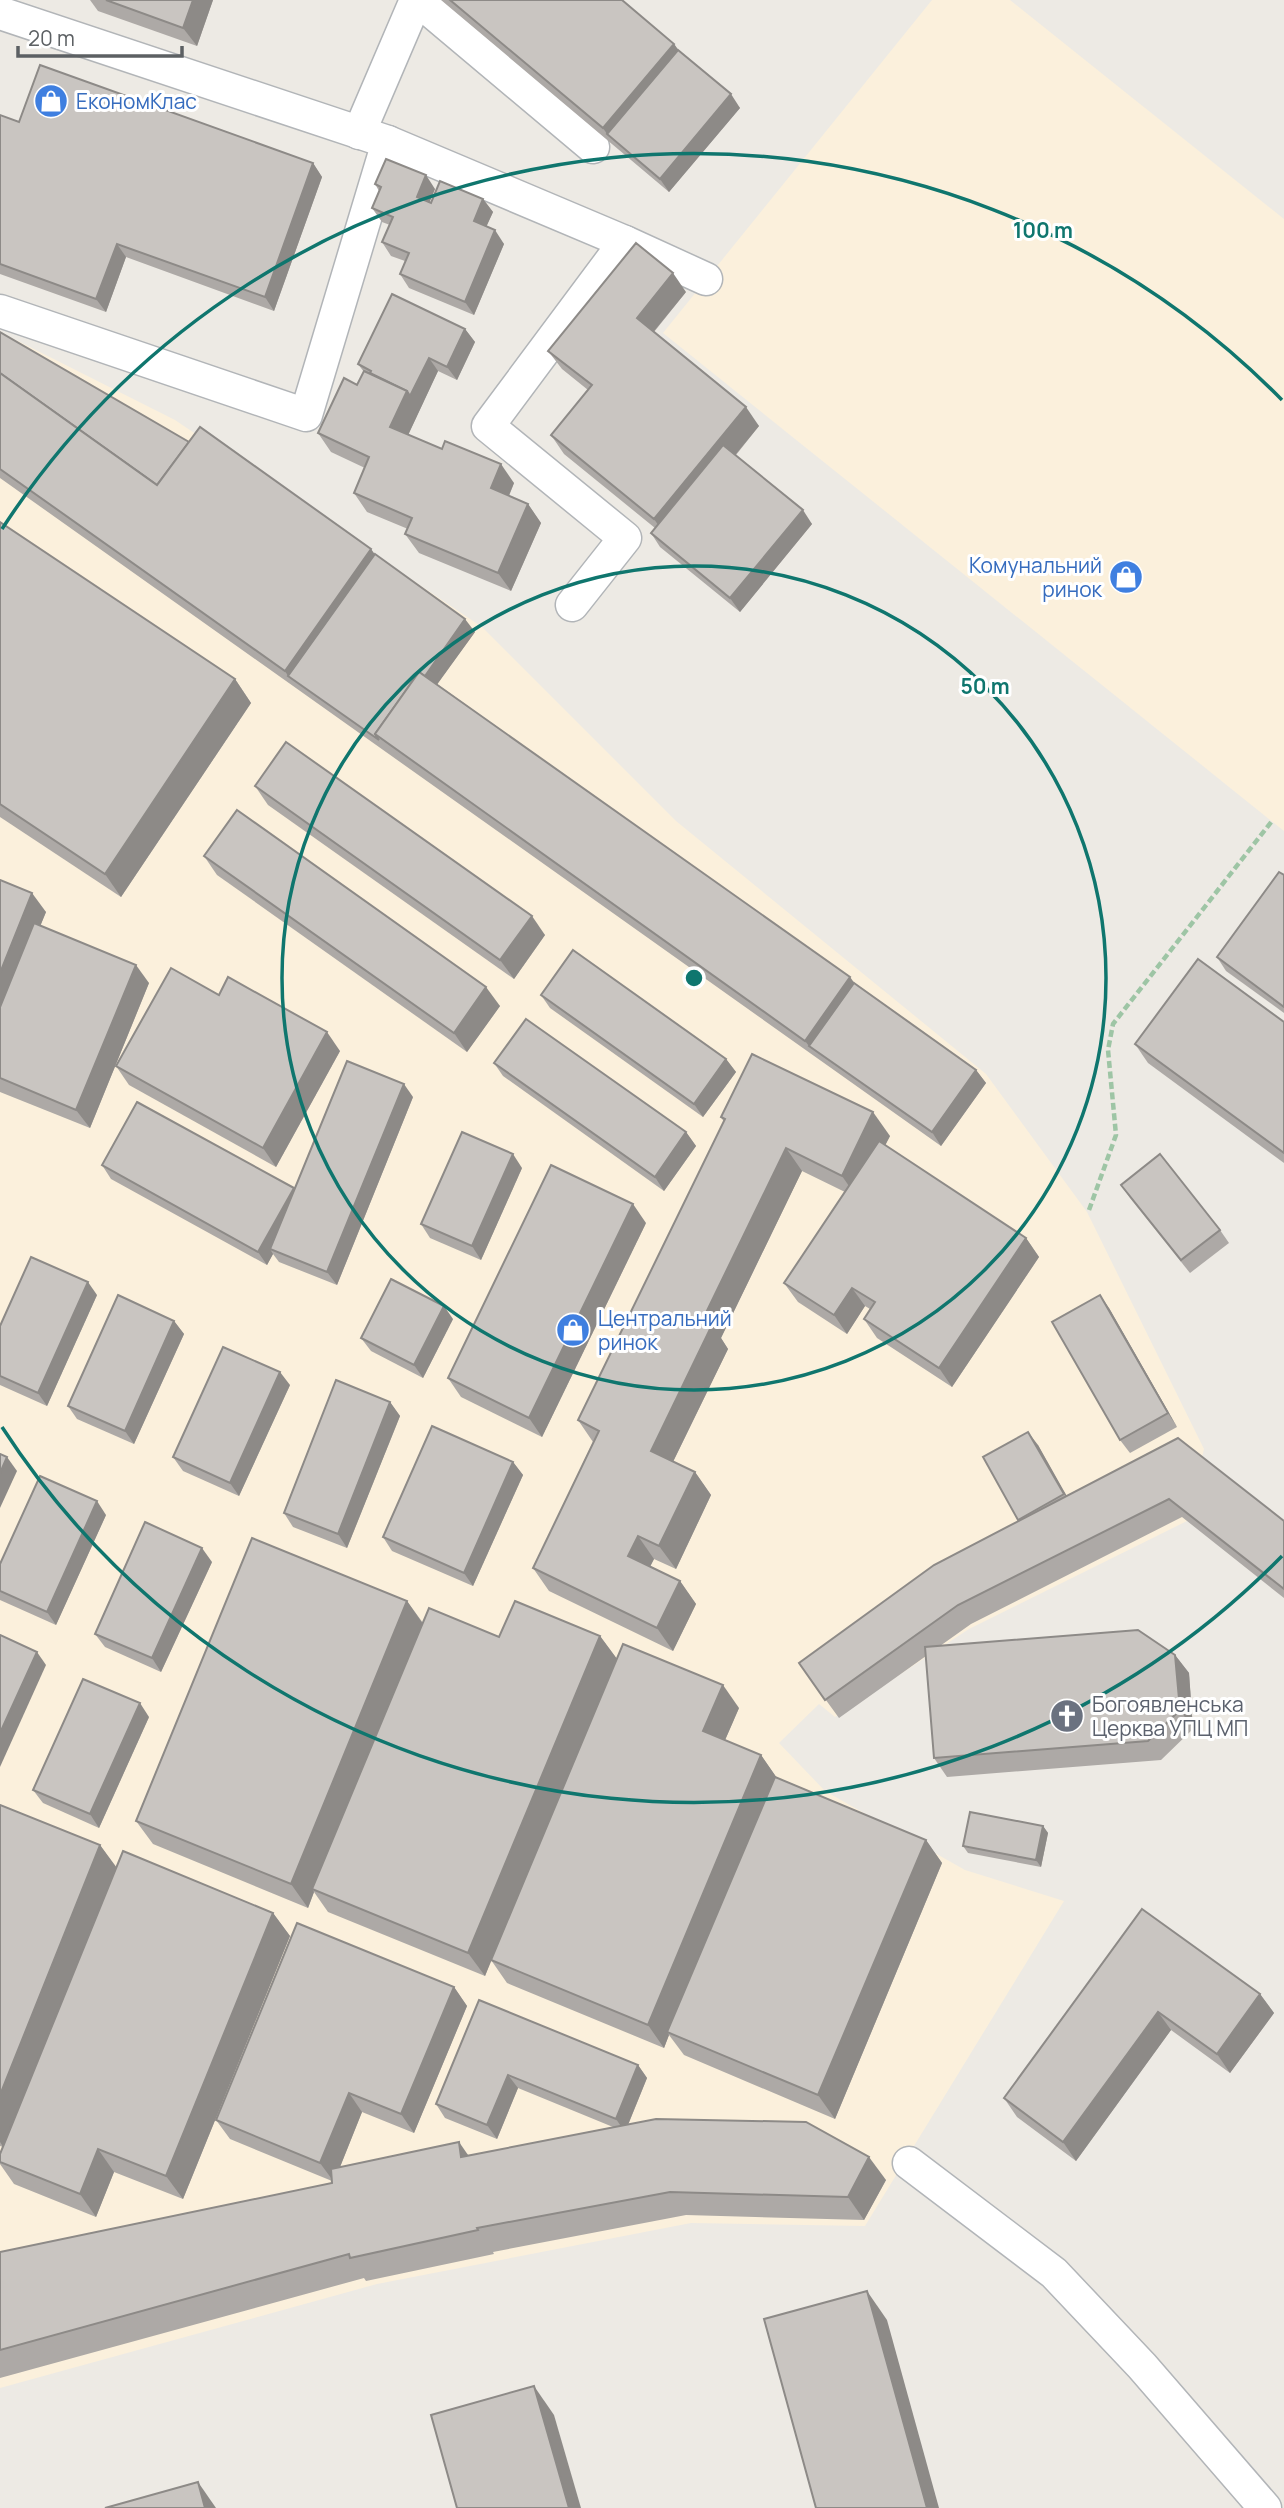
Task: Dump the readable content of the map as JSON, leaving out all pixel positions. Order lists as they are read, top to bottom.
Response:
{
  "places": {
    "shop": ["ЕкономКлас", "Комунальний ринок", "Центральний ринок"],
    "church": ["Богоявленська Церква УПЦ МП"]
  },
  "scale_bar": "20 m",
  "rings": ["100 m", "50 m"]
}
